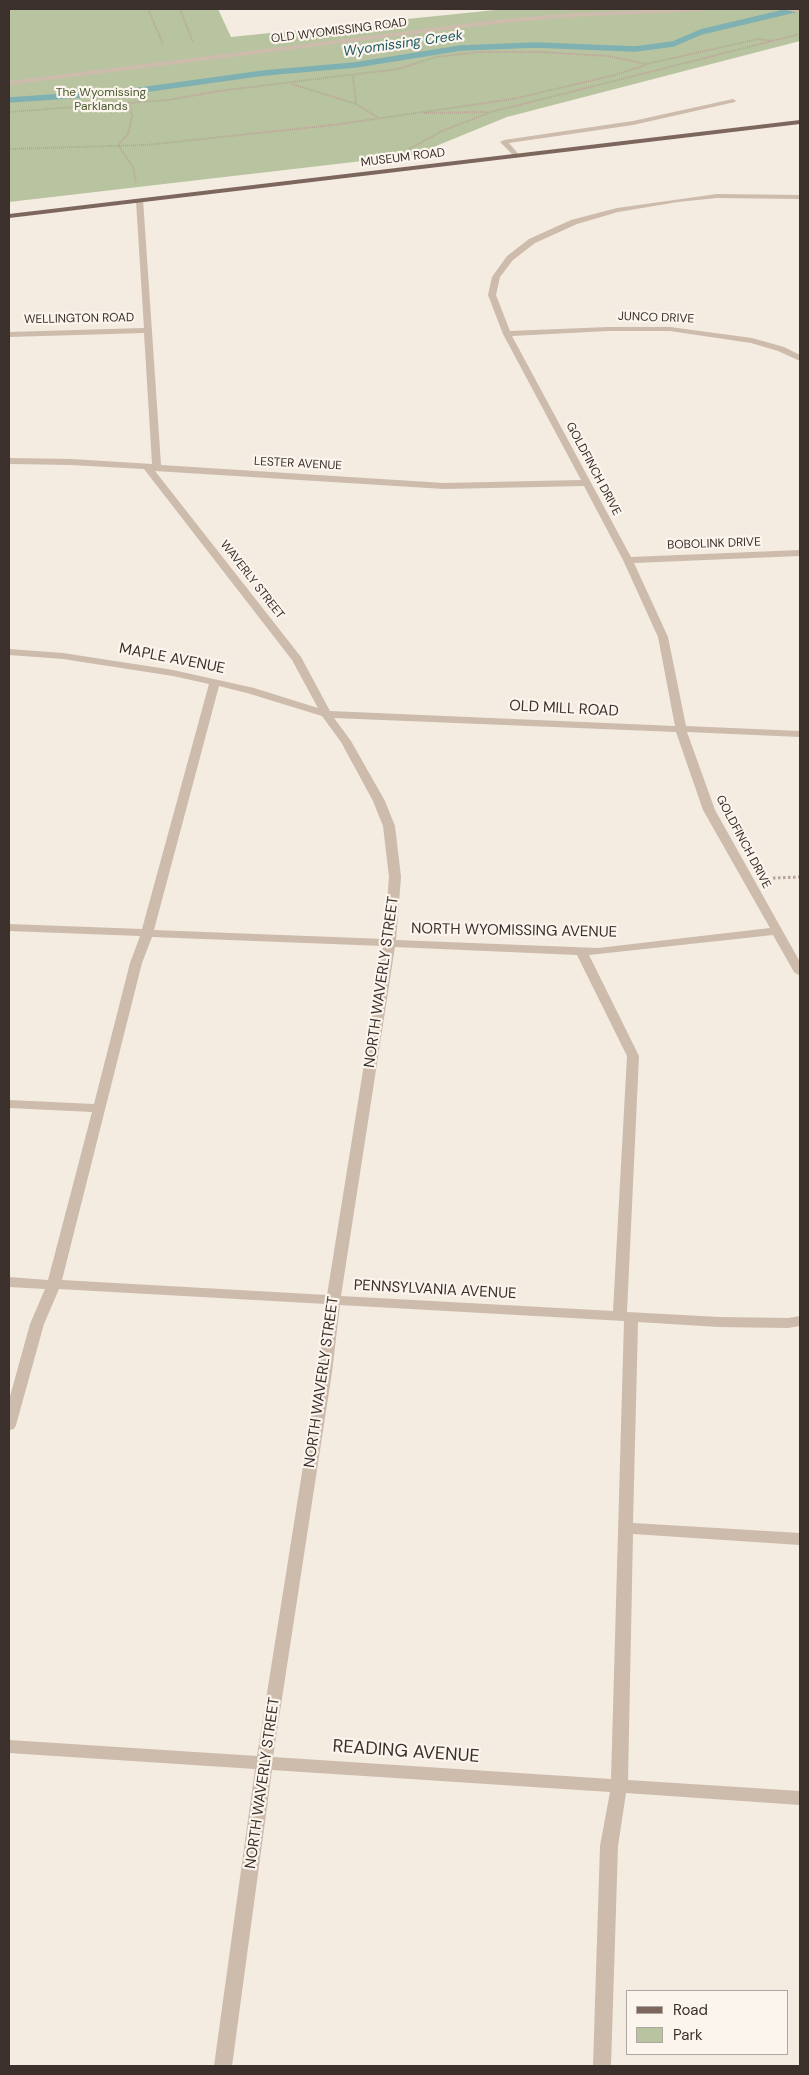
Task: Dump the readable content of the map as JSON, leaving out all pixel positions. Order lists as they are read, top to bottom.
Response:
{
  "streets": {
    "main road": ["MUSEUM ROAD"],
    "street": [
      "OLD WYOMISSING ROAD",
      "JUNCO DRIVE",
      "WELLINGTON ROAD",
      "LESTER AVENUE",
      "GOLDFINCH DRIVE",
      "BOBOLINK DRIVE",
      "WAVERLY STREET",
      "MAPLE AVENUE",
      "OLD MILL ROAD",
      "NORTH WYOMISSING AVENUE",
      "NORTH WAVERLY STREET",
      "PENNSYLVANIA AVENUE",
      "READING AVENUE"
    ]
  },
  "crossings": [
    ["JUNCO DRIVE", "GOLDFINCH DRIVE"],
    ["LESTER AVENUE", "GOLDFINCH DRIVE"],
    ["LESTER AVENUE", "WAVERLY STREET"],
    ["GOLDFINCH DRIVE", "BOBOLINK DRIVE"],
    ["GOLDFINCH DRIVE", "OLD MILL ROAD"],
    ["GOLDFINCH DRIVE", "NORTH WYOMISSING AVENUE"],
    ["WAVERLY STREET", "MAPLE AVENUE"],
    ["WAVERLY STREET", "OLD MILL ROAD"],
    ["WAVERLY STREET", "NORTH WAVERLY STREET"],
    ["MAPLE AVENUE", "OLD MILL ROAD"],
    ["MAPLE AVENUE", "NORTH WAVERLY STREET"],
    ["OLD MILL ROAD", "NORTH WAVERLY STREET"],
    ["NORTH WYOMISSING AVENUE", "NORTH WAVERLY STREET"],
    ["NORTH WAVERLY STREET", "PENNSYLVANIA AVENUE"],
    ["NORTH WAVERLY STREET", "READING AVENUE"]
  ],
  "water": ["Wyomissing Creek"],
  "parks": ["The Wyomissing Parklands"],
  "legend": ["Road", "Park"]
}
